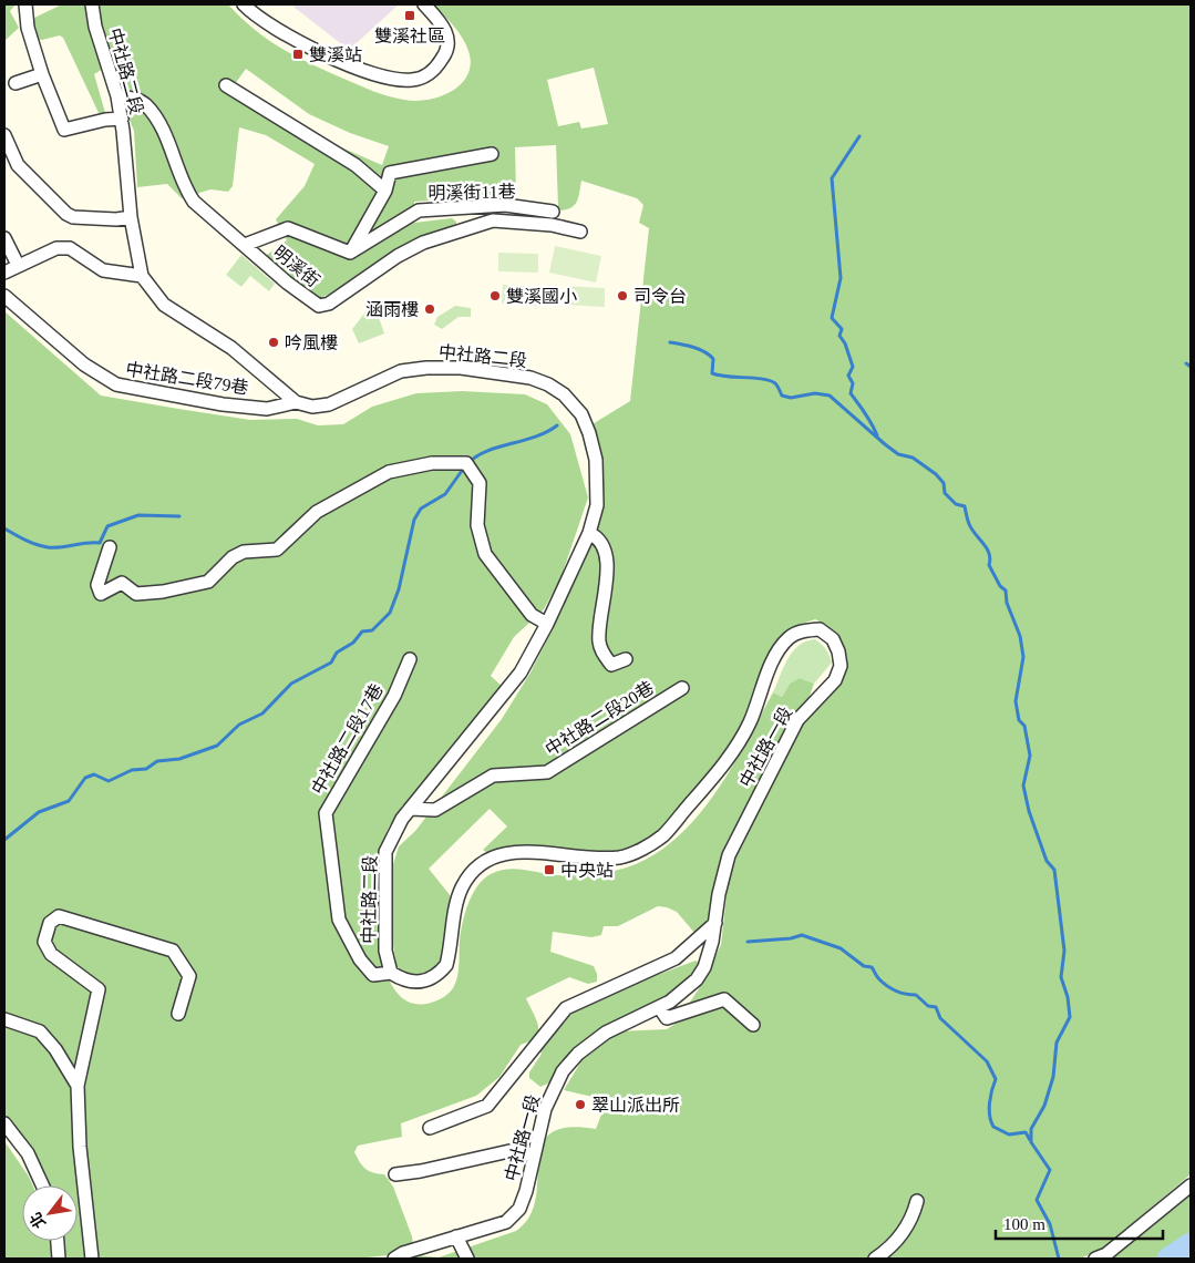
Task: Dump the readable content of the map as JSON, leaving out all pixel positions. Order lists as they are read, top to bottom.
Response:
{
  "streets": {
    "street": [
      "中社路二段",
      "明溪街11巷",
      "明溪街",
      "中社路二段79巷",
      "中社路二段20巷",
      "中社路二段17巷",
      "中社路一段"
    ]
  },
  "crossings": [
    ["中社路二段", "明溪街"],
    ["中社路二段", "中社路二段79巷"],
    ["中社路二段", "中社路二段20巷"],
    ["中社路二段", "中社路二段17巷"],
    ["中社路二段", "中社路一段"],
    ["中社路二段17巷", "中社路一段"]
  ],
  "places": {
    "transit": ["雙溪社區", "雙溪站", "中央站"],
    "other": [
      "雙溪國小",
      "司令台",
      "涵雨樓",
      "吟風樓",
      "翠山派出所"
    ]
  },
  "scale_bar": "100 m",
  "north": "bottom left"
}
